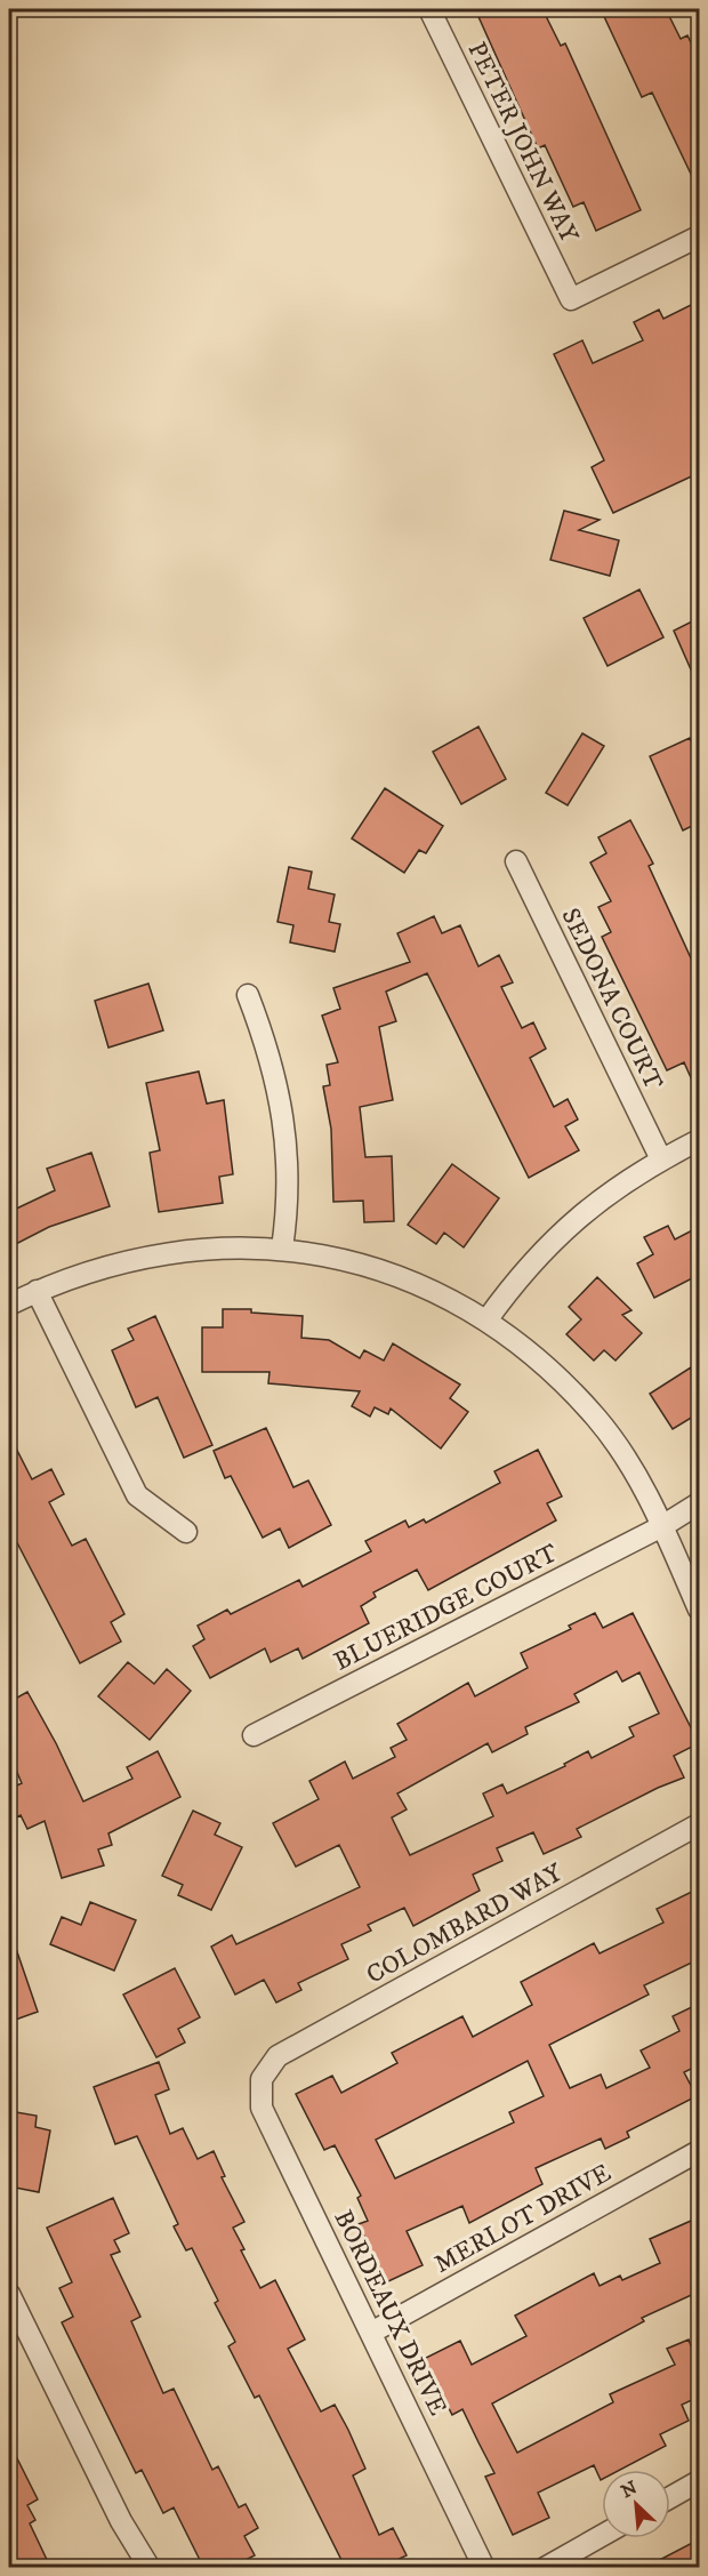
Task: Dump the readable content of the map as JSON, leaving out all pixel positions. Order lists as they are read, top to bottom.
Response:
{
  "streets": {
    "street": [
      "PETER JOHN WAY",
      "SEDONA COURT",
      "BLUERIDGE COURT",
      "COLOMBARD WAY",
      "MERLOT DRIVE",
      "BORDEAUX DRIVE"
    ]
  },
  "crossings": [
    ["COLOMBARD WAY", "BORDEAUX DRIVE"],
    ["MERLOT DRIVE", "BORDEAUX DRIVE"]
  ],
  "north": "top left"
}
